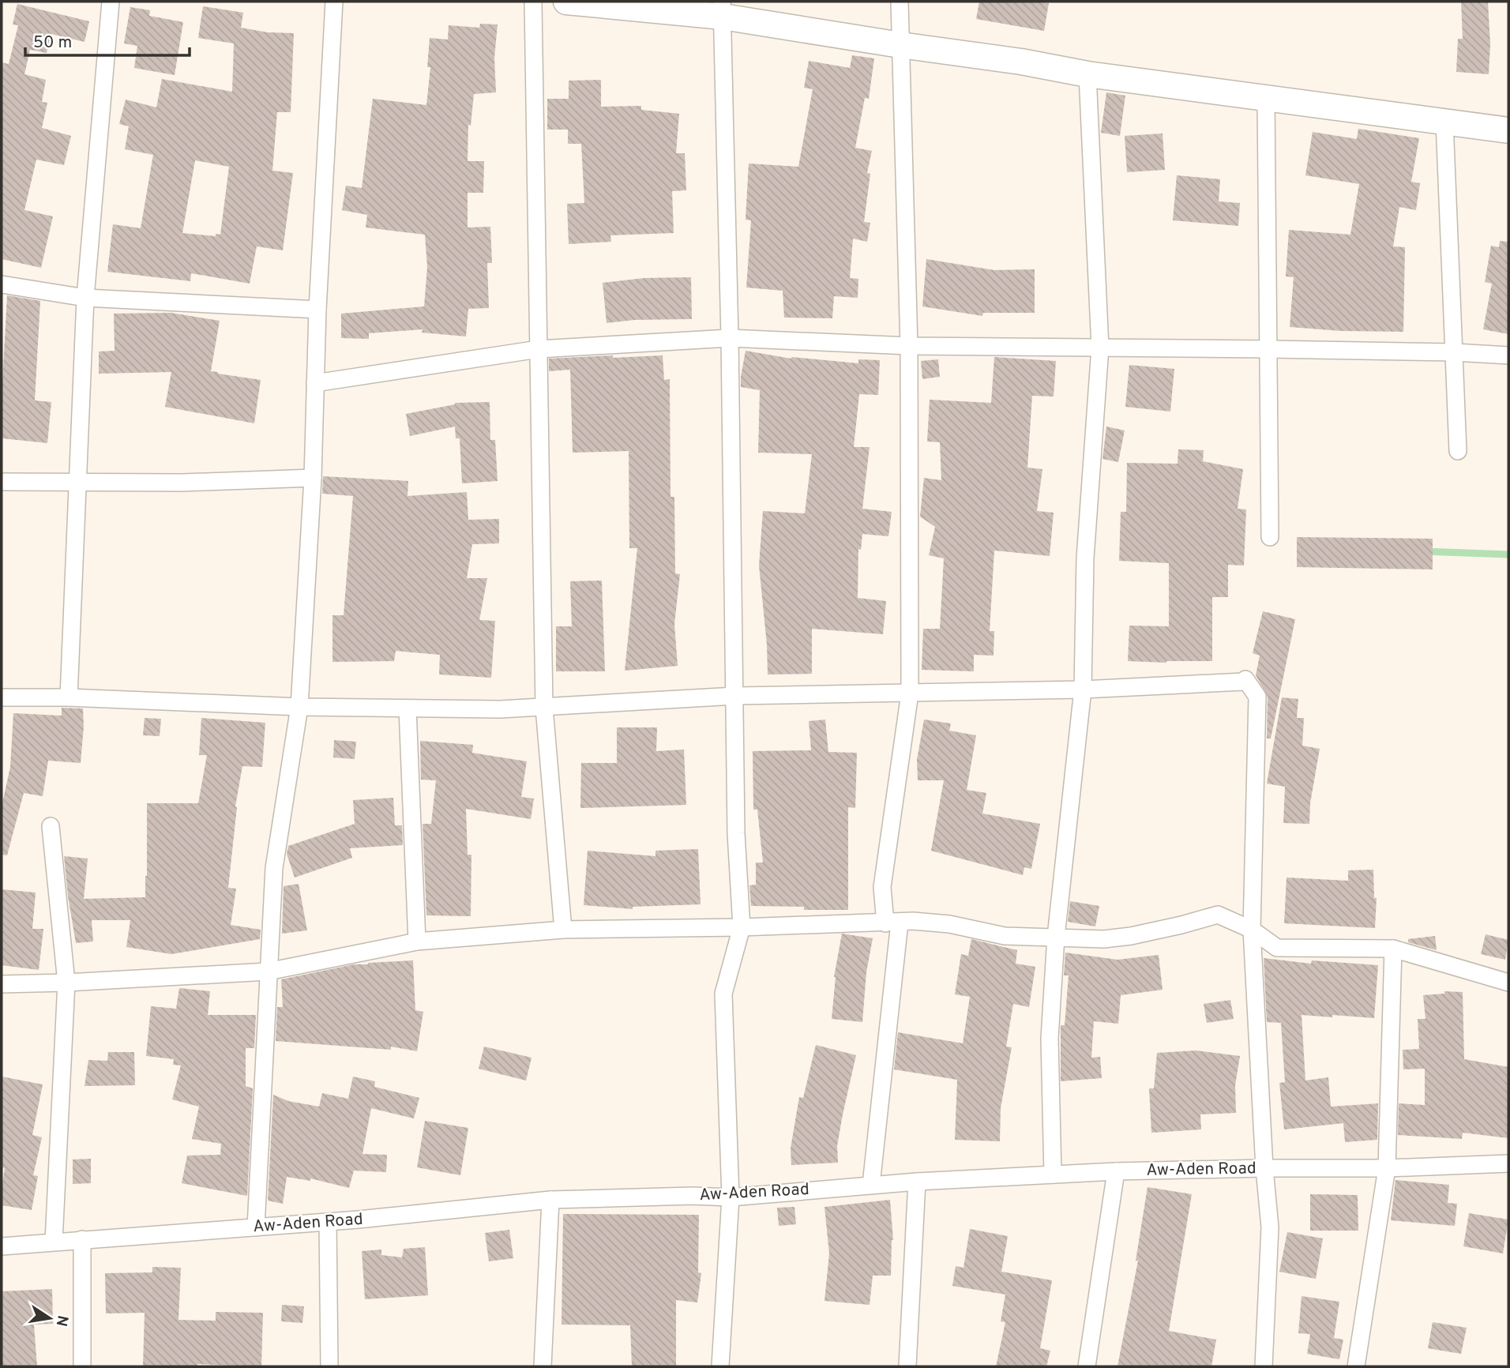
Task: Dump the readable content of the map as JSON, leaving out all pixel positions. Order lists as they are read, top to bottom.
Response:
{
  "streets": {
    "street": ["Aw-Aden Road"]
  },
  "scale_bar": "50 m",
  "north": "right"
}
